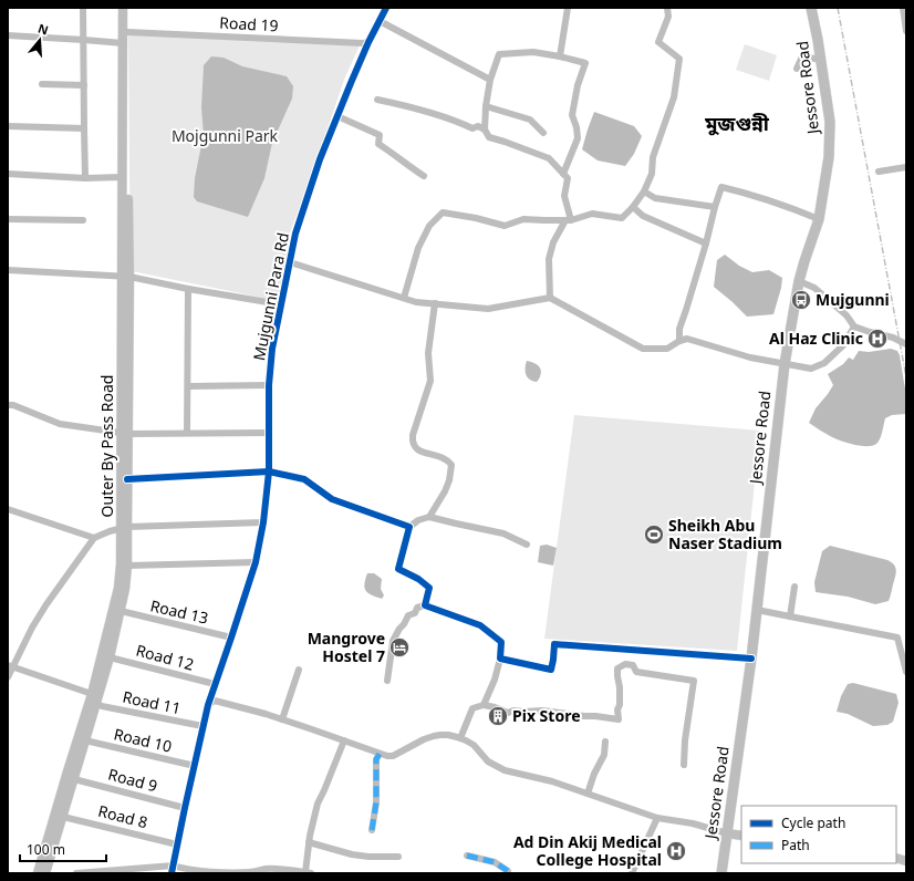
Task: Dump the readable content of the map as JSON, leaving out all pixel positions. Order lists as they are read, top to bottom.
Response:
{
  "streets": {
    "highway": ["Jessore Road"],
    "main road": ["Outer By Pass Road"],
    "street": [
      "Road 19",
      "Mujgunni Para Rd",
      "Road 13",
      "Road 12",
      "Road 11",
      "Road 10",
      "Road 9",
      "Road 8"
    ]
  },
  "crossings": [
    ["Road 19", "Mujgunni Para Rd"],
    ["Road 19", "Outer By Pass Road"],
    ["Mujgunni Para Rd", "Road 13"],
    ["Mujgunni Para Rd", "Road 12"],
    ["Mujgunni Para Rd", "Road 11"],
    ["Mujgunni Para Rd", "Road 10"],
    ["Mujgunni Para Rd", "Road 9"],
    ["Mujgunni Para Rd", "Road 8"],
    ["Outer By Pass Road", "Road 13"],
    ["Outer By Pass Road", "Road 12"],
    ["Outer By Pass Road", "Road 11"],
    ["Outer By Pass Road", "Road 10"],
    ["Outer By Pass Road", "Road 9"],
    ["Outer By Pass Road", "Road 8"]
  ],
  "districts": ["মুজগুন্নী"],
  "parks": ["Mojgunni Park"],
  "places": {
    "bus stop": ["Mujgunni"],
    "hospital": ["Al Haz Clinic", "Ad Din Akij Medical College Hospital"],
    "sports": ["Sheikh Abu Naser Stadium"],
    "hotel": ["Mangrove Hostel 7"],
    "building": ["Pix Store"]
  },
  "legend": ["Cycle path", "Path"],
  "scale_bar": "100 m",
  "north": "top"
}
